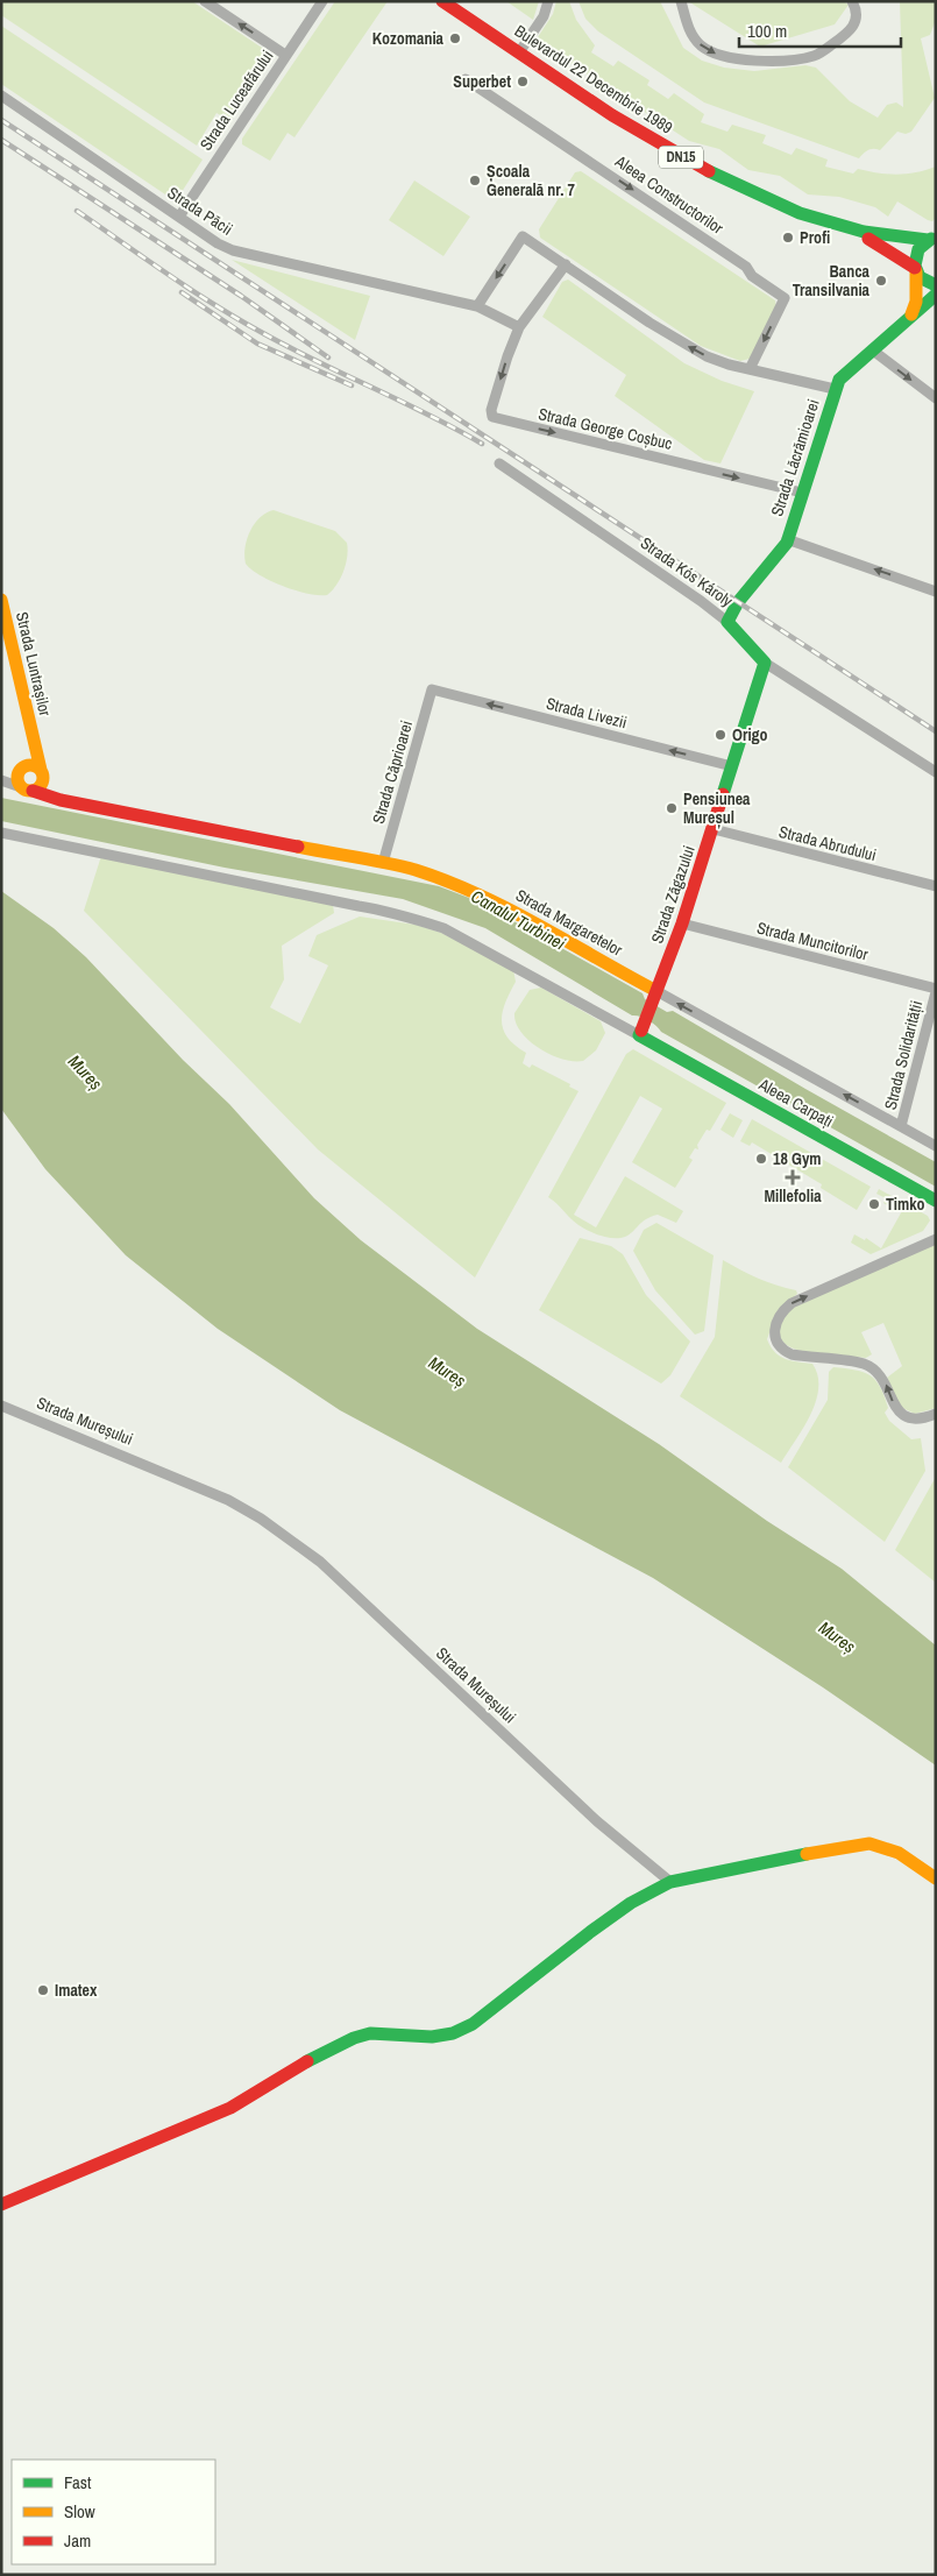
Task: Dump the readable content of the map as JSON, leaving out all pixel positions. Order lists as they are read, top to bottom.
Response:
{
  "streets": {
    "street": [
      "Bulevardul 22 Decembrie 1989",
      "Strada Luceafărului",
      "DN15",
      "Aleea Constructorilor",
      "Strada Păcii",
      "Strada George Coșbuc",
      "Strada Lăcrămioarei",
      "Strada Kós Károly",
      "Strada Luntrașilor",
      "Strada Livezii",
      "Strada Căprioarei",
      "Strada Abrudului",
      "Strada Zăgazului",
      "Strada Margaretelor",
      "Strada Muncitorilor",
      "Strada Solidarității",
      "Aleea Carpați",
      "Strada Mureșului"
    ]
  },
  "crossings": [
    ["Strada Luceafărului", "Strada Păcii"],
    ["Strada George Coșbuc", "Strada Lăcrămioarei"],
    ["Strada Lăcrămioarei", "Strada Kós Károly"],
    ["Strada Kós Károly", "Strada Zăgazului"],
    ["Strada Luntrașilor", "Strada Margaretelor"],
    ["Strada Livezii", "Strada Căprioarei"],
    ["Strada Livezii", "Strada Zăgazului"],
    ["Strada Căprioarei", "Strada Margaretelor"],
    ["Strada Abrudului", "Strada Zăgazului"],
    ["Strada Zăgazului", "Strada Margaretelor"],
    ["Strada Zăgazului", "Strada Muncitorilor"],
    ["Strada Zăgazului", "Aleea Carpați"],
    ["Strada Margaretelor", "Strada Solidarității"],
    ["Strada Muncitorilor", "Strada Solidarității"]
  ],
  "one_way": ["Aleea Constructorilor", "Strada Livezii"],
  "water": ["Canalul Turbinei", "Mureș"],
  "places": {
    "other": [
      "Kozomania",
      "Superbet",
      "Școala Generală nr. 7",
      "Profi",
      "Banca Transilvania",
      "Origo",
      "Pensiunea Mureșul",
      "18 Gym",
      "Timko",
      "Imatex"
    ],
    "health": ["Millefolia"]
  },
  "legend": ["Fast", "Slow", "Jam"],
  "scale_bar": "100 m"
}
